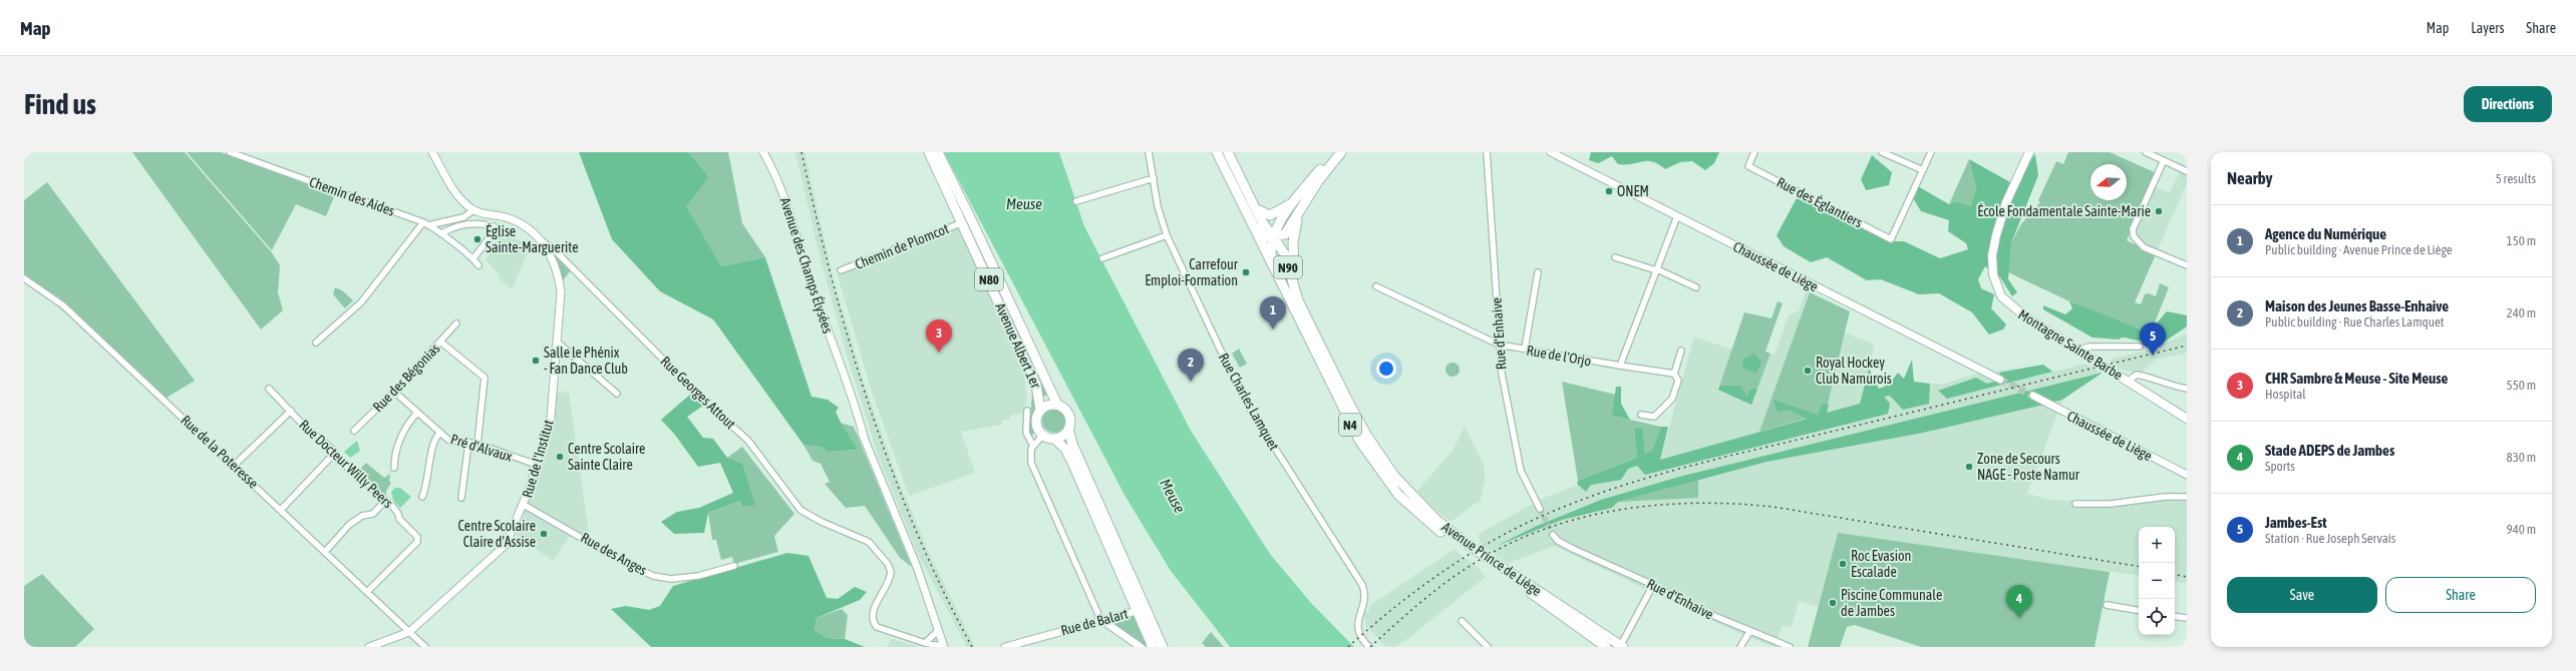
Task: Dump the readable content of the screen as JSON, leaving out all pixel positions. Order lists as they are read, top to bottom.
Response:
{
  "streets": {
    "main road": [
      "N90",
      "N80",
      "Montagne Sainte Barbe",
      "Avenue Albert 1er",
      "N4",
      "Avenue Prince de Liège"
    ],
    "street": [
      "Chemin des Aides",
      "Rue des Églantiers",
      "Chemin de Plomcot",
      "Avenue des Champs Élysées",
      "Chaussée de Liège",
      "Rue d'Enhaive",
      "Rue de l'Orjo",
      "Rue des Bégonias",
      "Rue Georges Attout",
      "Rue Charles Lamquet",
      "Pré d'Alvaux",
      "Rue de la Poteresse",
      "Rue de l'Institut",
      "Rue Docteur Willy Peers",
      "Rue des Anges",
      "Rue de Balart"
    ]
  },
  "crossings": [
    ["Chemin de Plomcot", "Avenue Albert 1er"],
    ["Rue d'Enhaive", "Rue de l'Orjo"],
    ["Avenue Albert 1er", "Rue de Balart"],
    ["Rue des Bégonias", "Pré d'Alvaux"],
    ["Rue Georges Attout", "Rue de l'Institut"],
    ["N4", "Avenue Prince de Liège"],
    ["Pré d'Alvaux", "Rue de l'Institut"],
    ["Rue de la Poteresse", "Rue de l'Institut"],
    ["Rue de la Poteresse", "Rue Docteur Willy Peers"],
    ["Rue de l'Institut", "Rue des Anges"]
  ],
  "water": ["Meuse"],
  "places": [
    "ONEM",
    "École Fondamentale Sainte-Marie",
    "Église Sainte-Marguerite",
    "Carrefour Emploi-Formation",
    "Salle le Phénix - Fan Dance Club",
    "Royal Hockey Club Namurois",
    "Centre Scolaire Sainte Claire",
    "Zone de Secours NAGE - Poste Namur",
    "Centre Scolaire Claire d'Assise",
    "Roc Evasion Escalade",
    "Piscine Communale de Jambes"
  ],
  "north": "left",
  "page": {
    "header": "Map",
    "nav": ["Map", "Layers", "Share"],
    "buttons": [
      "Directions",
      ["Save", "Share"]
    ],
    "title": "Find us",
    "heading": ["Nearby", "5 results"],
    "list": [
      {
        "mark": "1",
        "name": "Agence du Numérique",
        "note": "Public building · Avenue Prince de Liège",
        "value": "150 m"
      },
      {
        "mark": "2",
        "name": "Maison des Jeunes Basse-Enhaive",
        "note": "Public building · Rue Charles Lamquet",
        "value": "240 m"
      },
      {
        "mark": "3",
        "name": "CHR Sambre & Meuse - Site Meuse",
        "note": "Hospital",
        "value": "550 m"
      },
      {
        "mark": "4",
        "name": "Stade ADEPS de Jambes",
        "note": "Sports",
        "value": "830 m"
      },
      {
        "mark": "5",
        "name": "Jambes-Est",
        "note": "Station · Rue Joseph Servais",
        "value": "940 m"
      }
    ],
    "pins": [
      "1",
      "3",
      "5",
      "2",
      "4"
    ],
    "map_buttons": ["+", "−"]
  }
}
